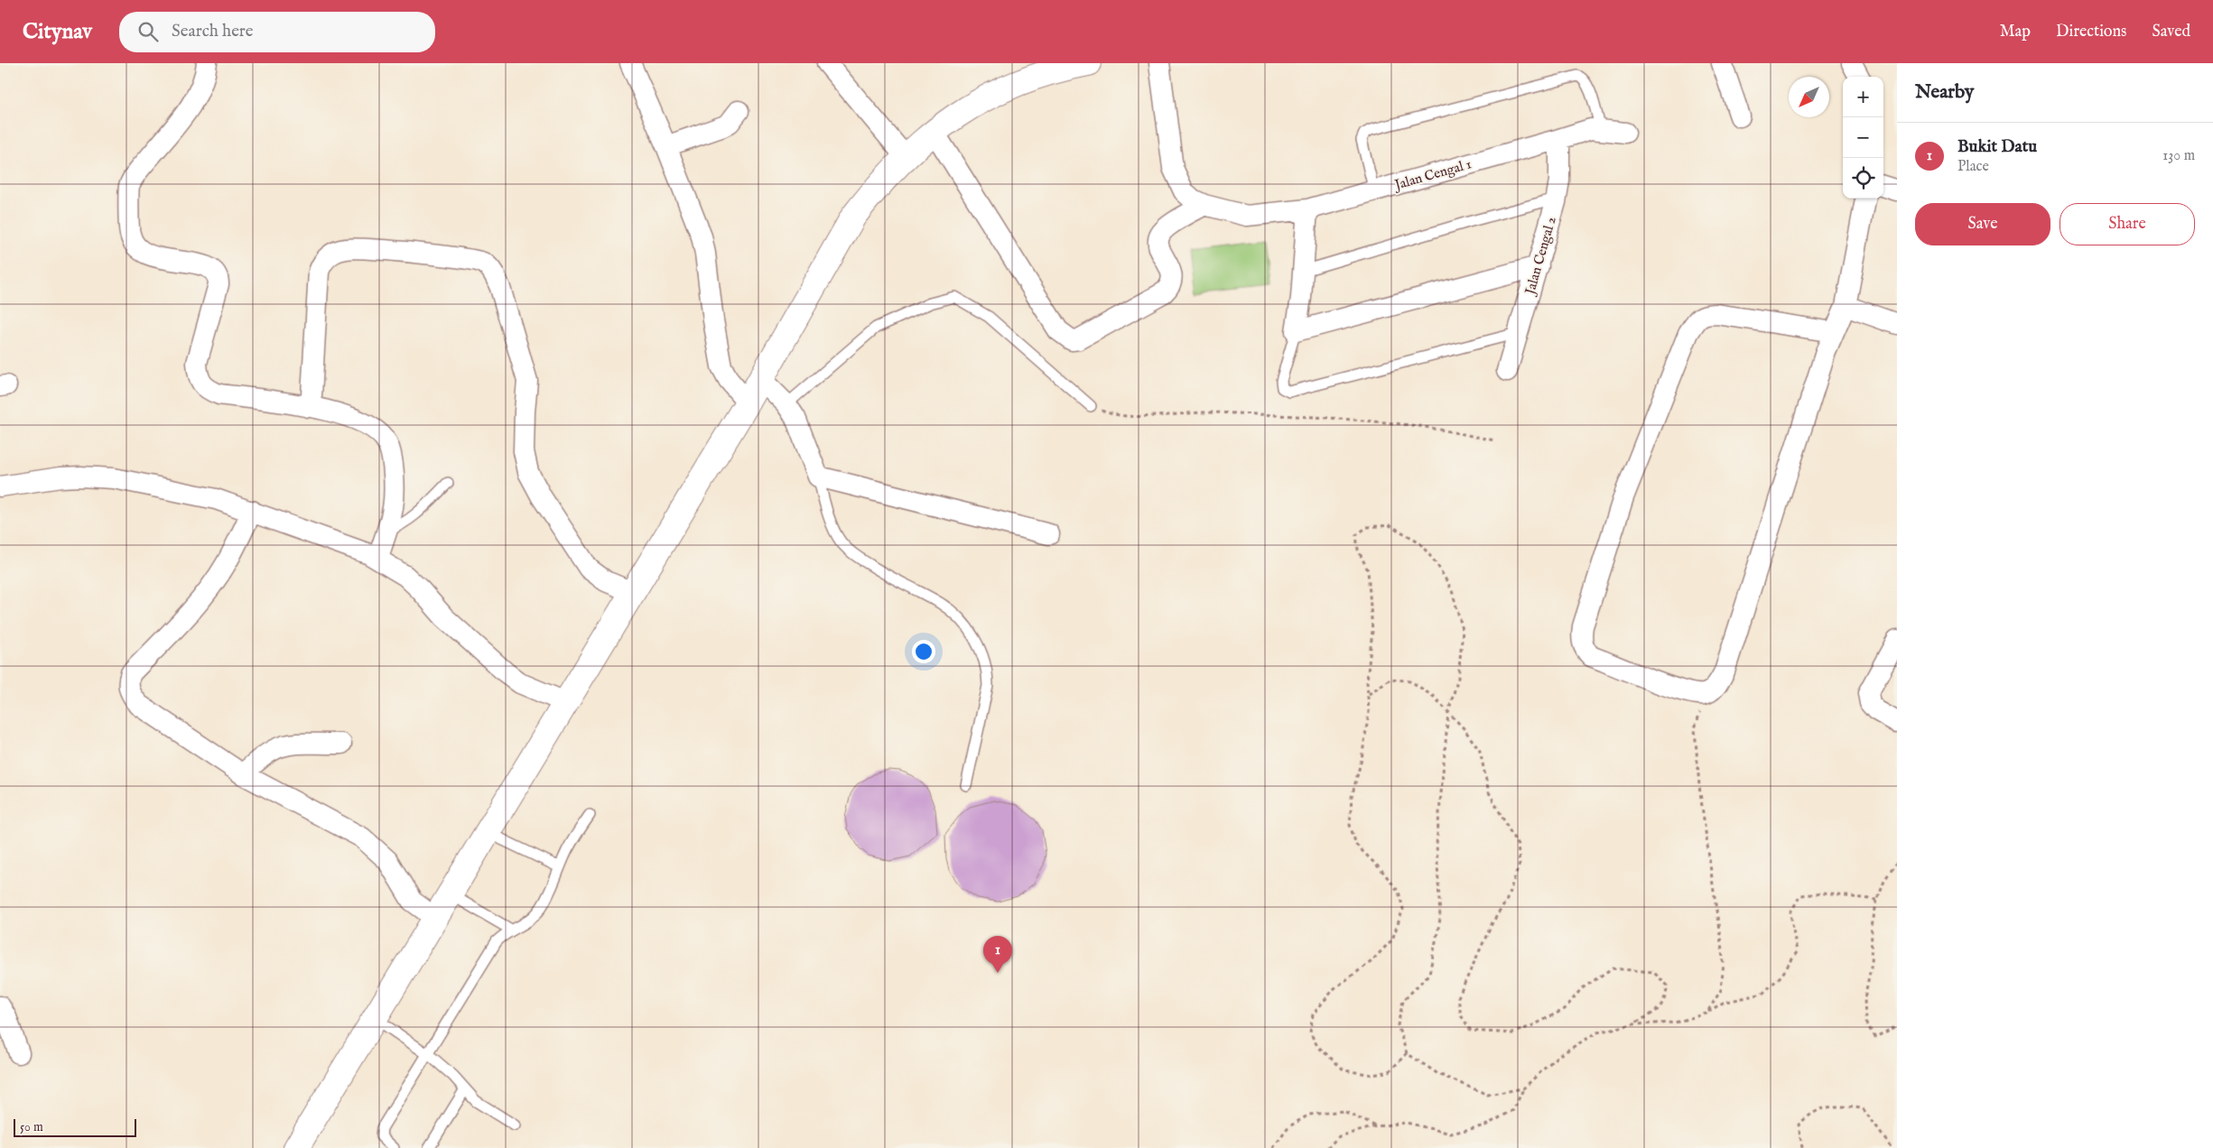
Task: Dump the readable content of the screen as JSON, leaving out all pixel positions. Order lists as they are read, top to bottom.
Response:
{
  "streets": {
    "street": ["Jalan Cengal 1", "Jalan Cengal 2"]
  },
  "crossings": [
    ["Jalan Cengal 1", "Jalan Cengal 2"]
  ],
  "scale_bar": "50 m",
  "north": "bottom left",
  "page": {
    "header": "Citynav",
    "search": "Search here",
    "nav": ["Map", "Directions", "Saved"],
    "heading": "Nearby",
    "map_buttons": ["+", "−"],
    "list": [
      {
        "mark": "1",
        "name": "Bukit Datu",
        "note": "Place",
        "value": "130 m"
      }
    ],
    "buttons": ["Save", "Share"],
    "pins": "1",
    "scale": "50 m"
  }
}
